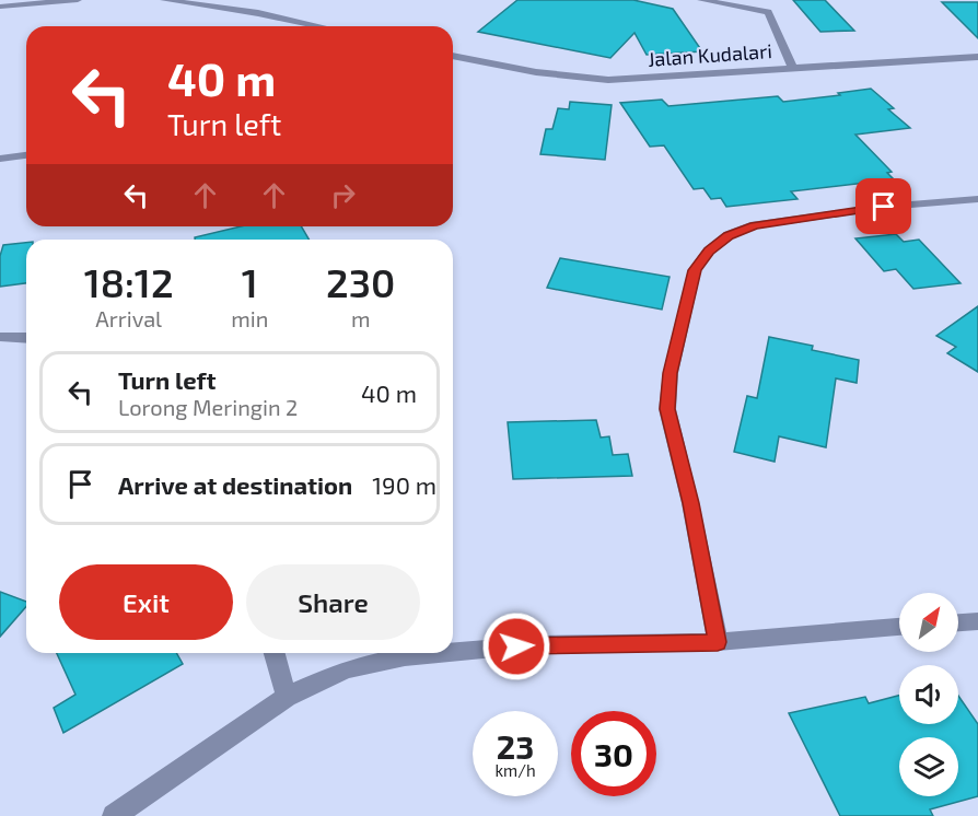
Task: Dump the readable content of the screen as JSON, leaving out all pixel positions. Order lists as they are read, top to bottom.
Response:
{
  "streets": {
    "street": ["Jalan Kudalari"]
  },
  "north": "top right",
  "page": {
    "turn": ["40 m", "Turn left"],
    "eta": [
      "18:12",
      "Arrival",
      "1",
      "min",
      "230",
      "m"
    ],
    "list": [
      {
        "name": "Turn left",
        "note": "Lorong Meringin 2",
        "value": "40 m"
      },
      {
        "name": "Arrive at destination",
        "value": "190 m"
      }
    ],
    "buttons": ["Exit", "Share"],
    "speed": "23 km/h",
    "limit": "30"
  }
}
